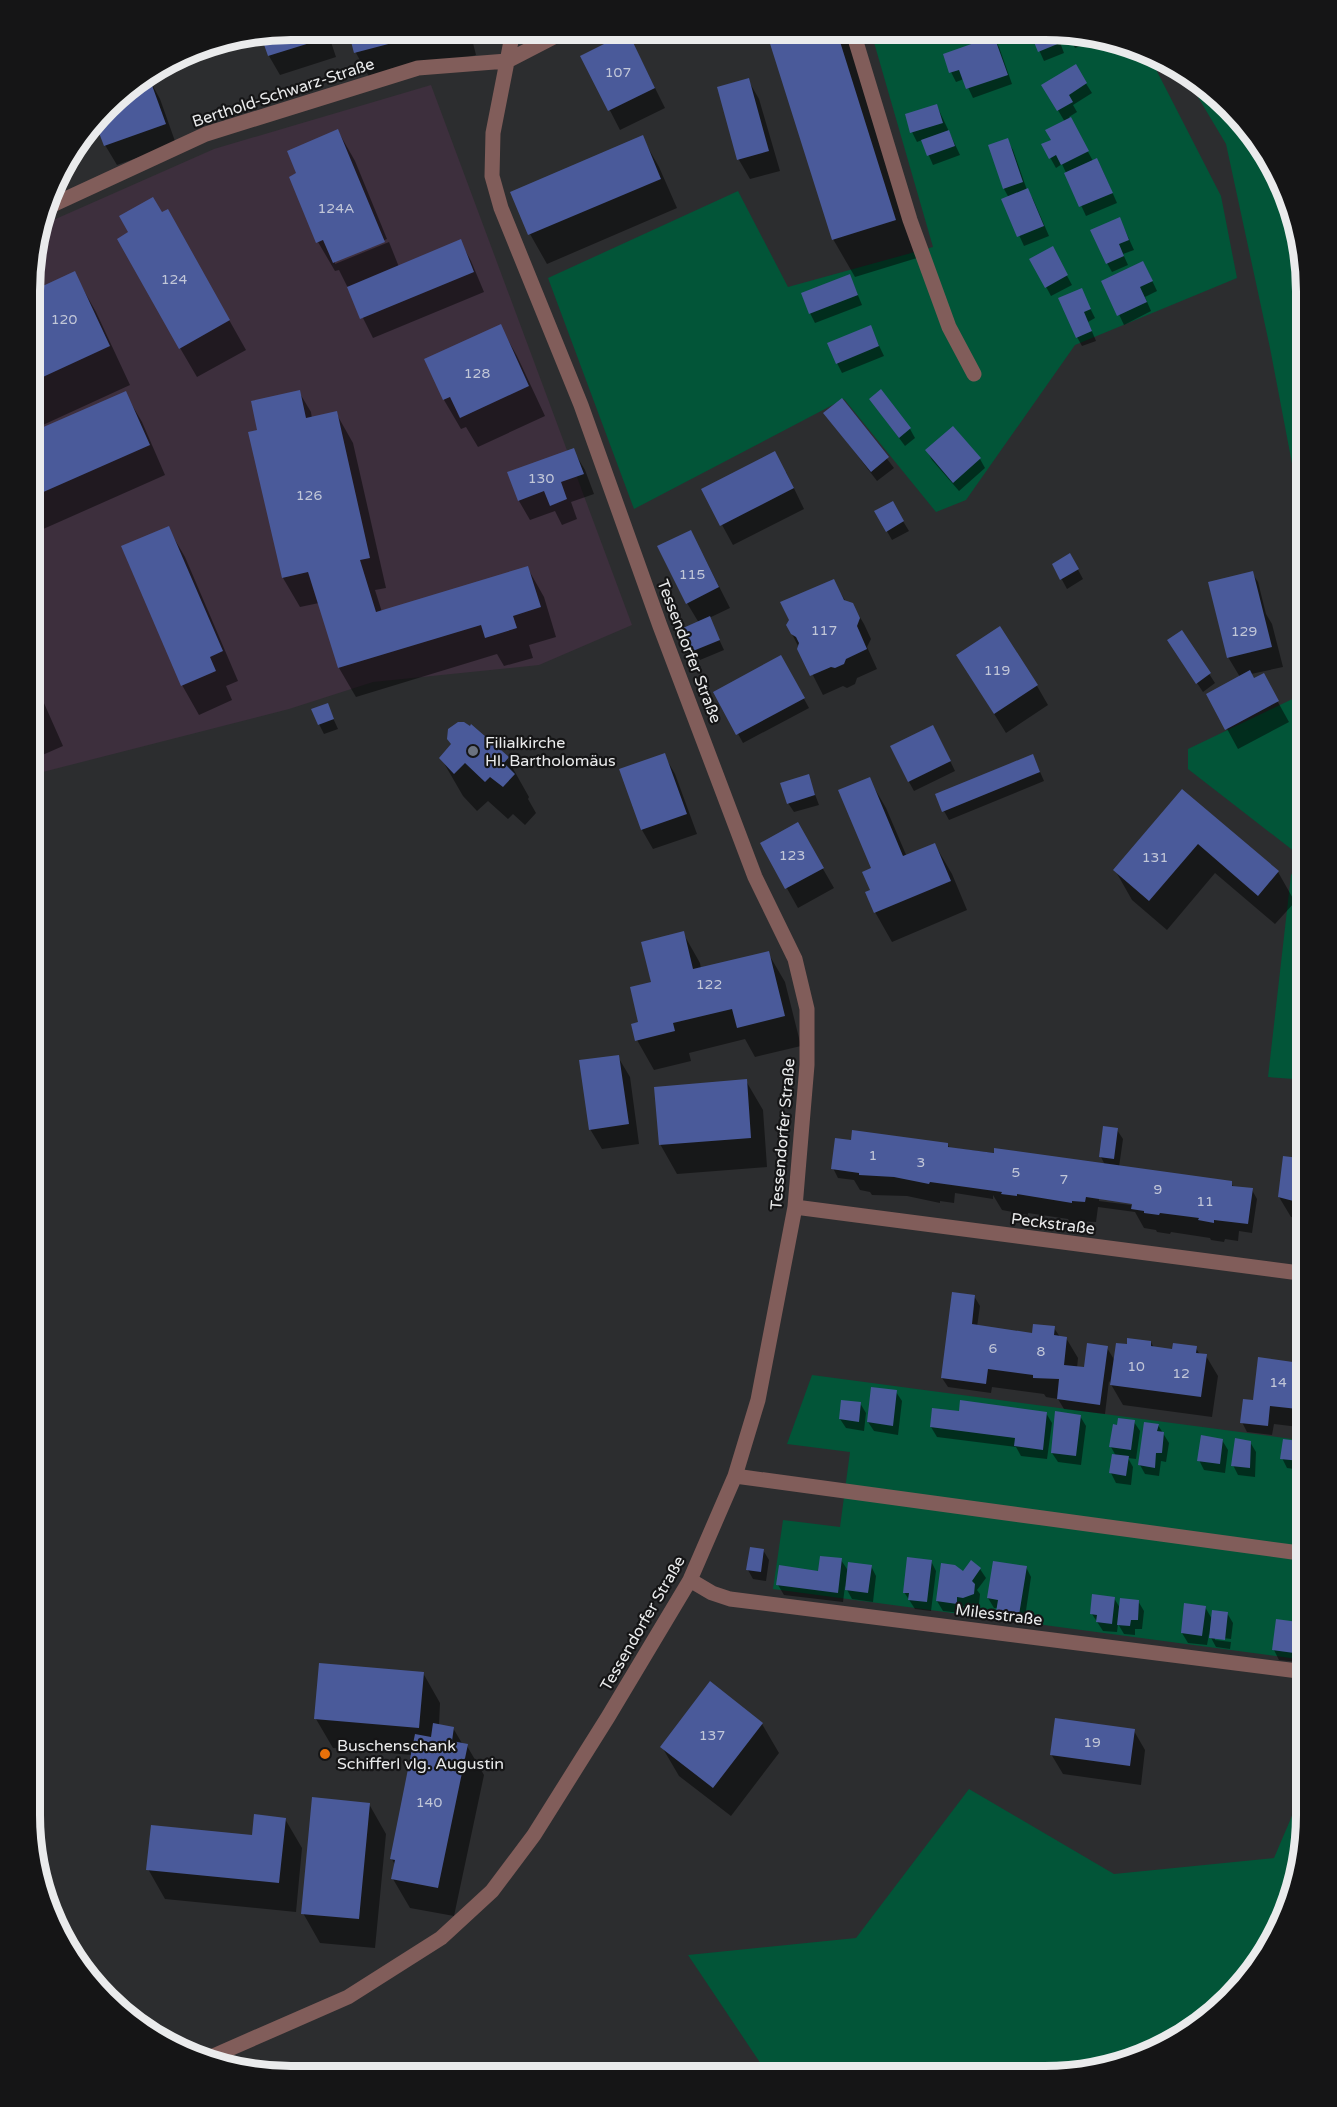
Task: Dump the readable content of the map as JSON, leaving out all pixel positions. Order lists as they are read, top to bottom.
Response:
{
  "streets": {
    "street": [
      "Berthold-Schwarz-Straße",
      "Tessendorfer Straße",
      "Peckstraße",
      "Milesstraße"
    ]
  },
  "crossings": [
    ["Berthold-Schwarz-Straße", "Tessendorfer Straße"],
    ["Tessendorfer Straße", "Peckstraße"],
    ["Tessendorfer Straße", "Milesstraße"]
  ],
  "places": ["Filialkirche Hl. Bartholomäus", "Buschenschank Schifferl vlg. Augustin"],
  "house_numbers": [
    "107",
    "124A",
    "124",
    "120",
    "128",
    "130",
    "126",
    "115",
    "117",
    "129",
    "119",
    "123",
    "131",
    "122",
    "1",
    "3",
    "5",
    "7",
    "9",
    "11",
    "6",
    "8",
    "10",
    "12",
    "14",
    "137",
    "19",
    "140"
  ]
}
